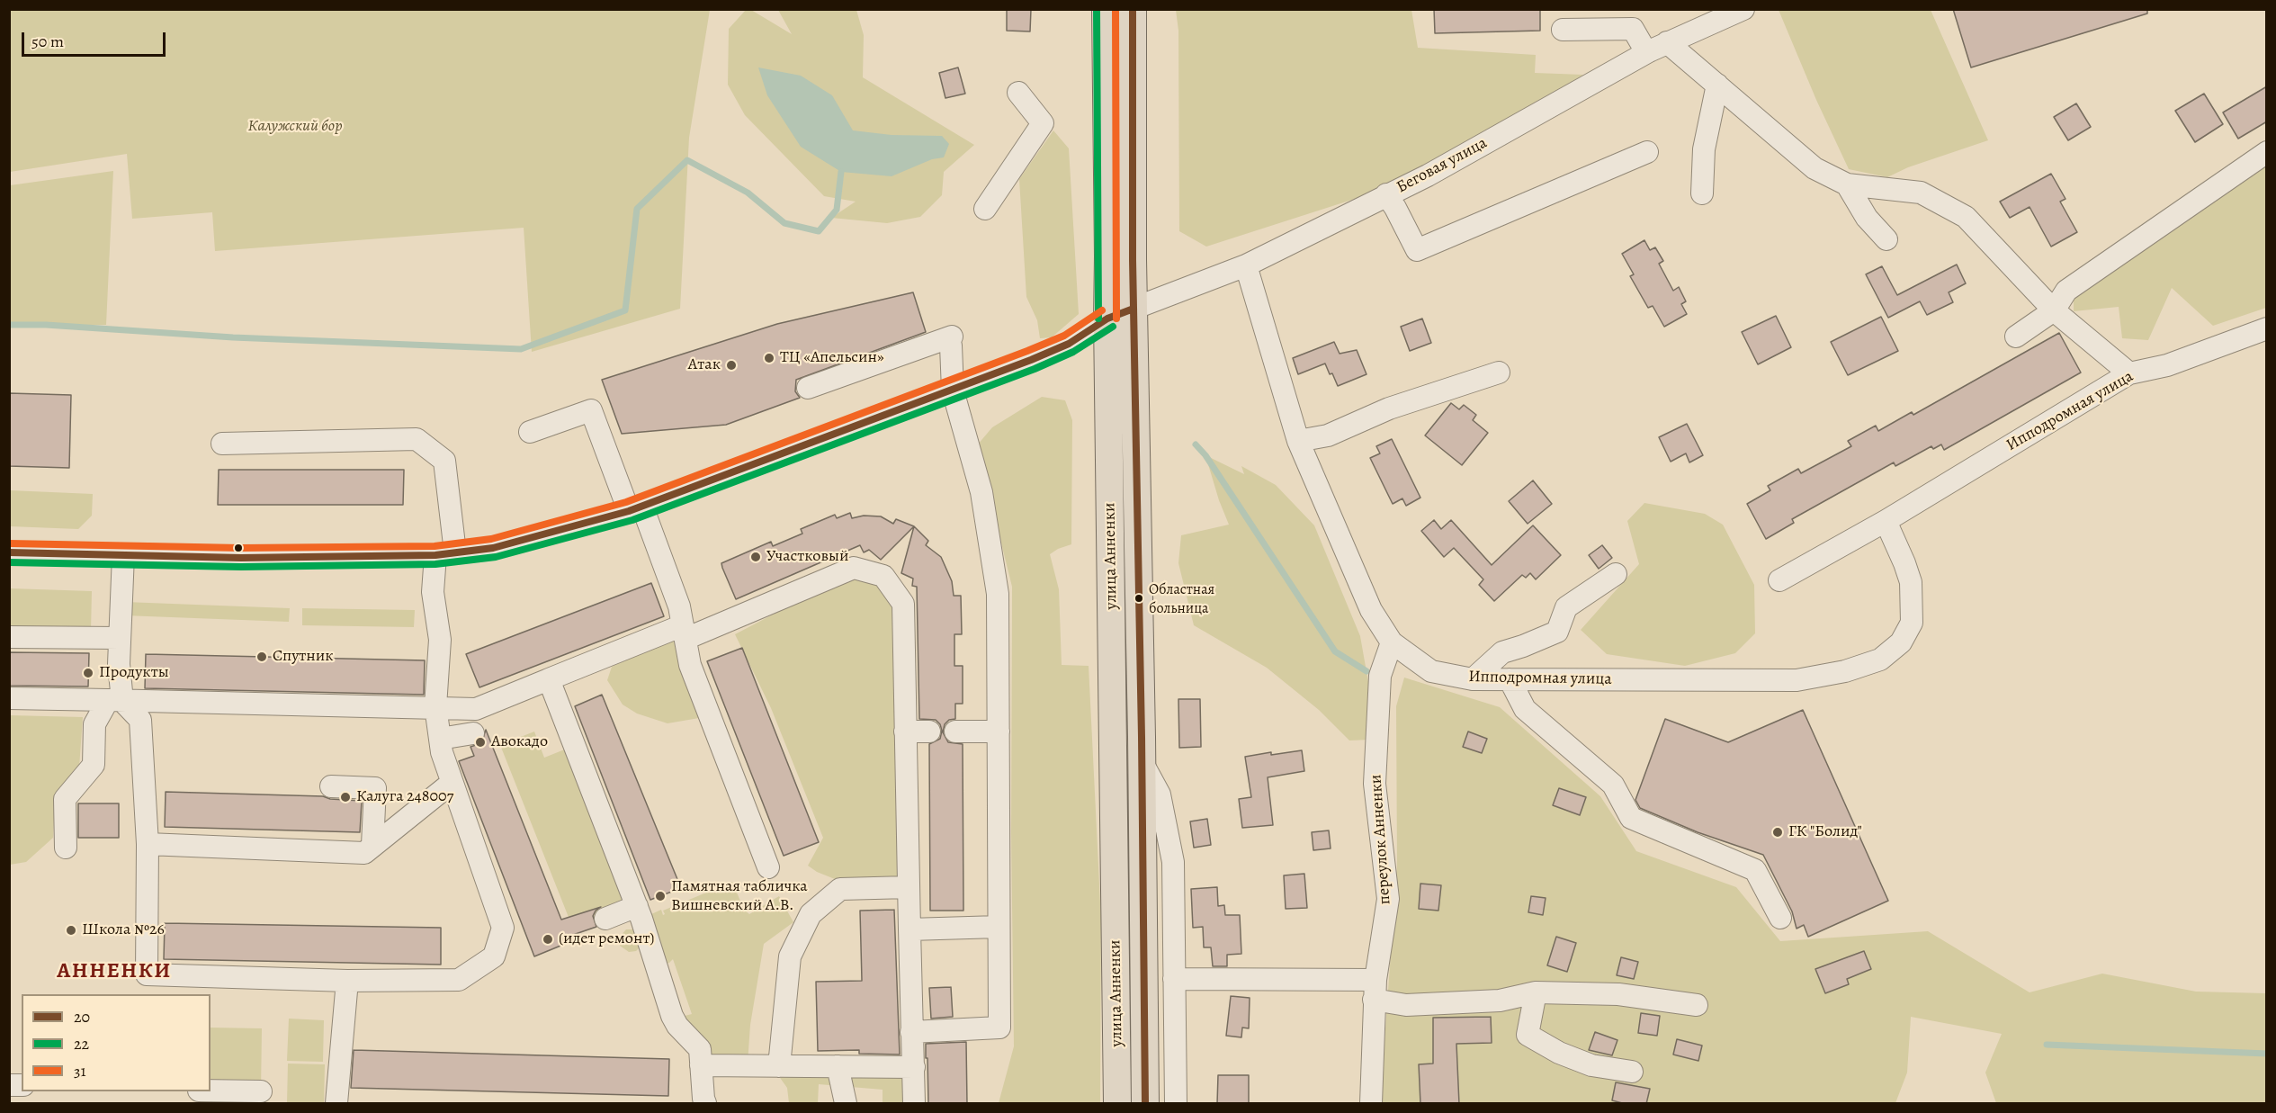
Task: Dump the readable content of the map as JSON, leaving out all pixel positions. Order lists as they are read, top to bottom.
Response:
{
  "streets": {
    "main road": ["улица Анненки"],
    "street": ["Беговая улица", "Ипподромная улица", "переулок Анненки"]
  },
  "crossings": [
    ["Беговая улица", "Ипподромная улица"],
    ["Беговая улица", "улица Анненки"],
    ["Ипподромная улица", "переулок Анненки"]
  ],
  "districts": ["АННЕНКИ"],
  "parks": ["Калужский бор"],
  "places": [
    "ТЦ «Апельсин»",
    "Атак",
    "Участковый",
    "Областная больница",
    "Спутник",
    "Продукты",
    "Авокадо",
    "Калуга 248007",
    "ГК \"Болид\"",
    "Памятная табличка Вишневский А.В.",
    "Школа №26",
    "(идет ремонт)"
  ],
  "lines": ["transit line 20", "transit line 22", "transit line 31"],
  "legend": ["20", "22", "31"],
  "scale_bar": "50 m"
}
